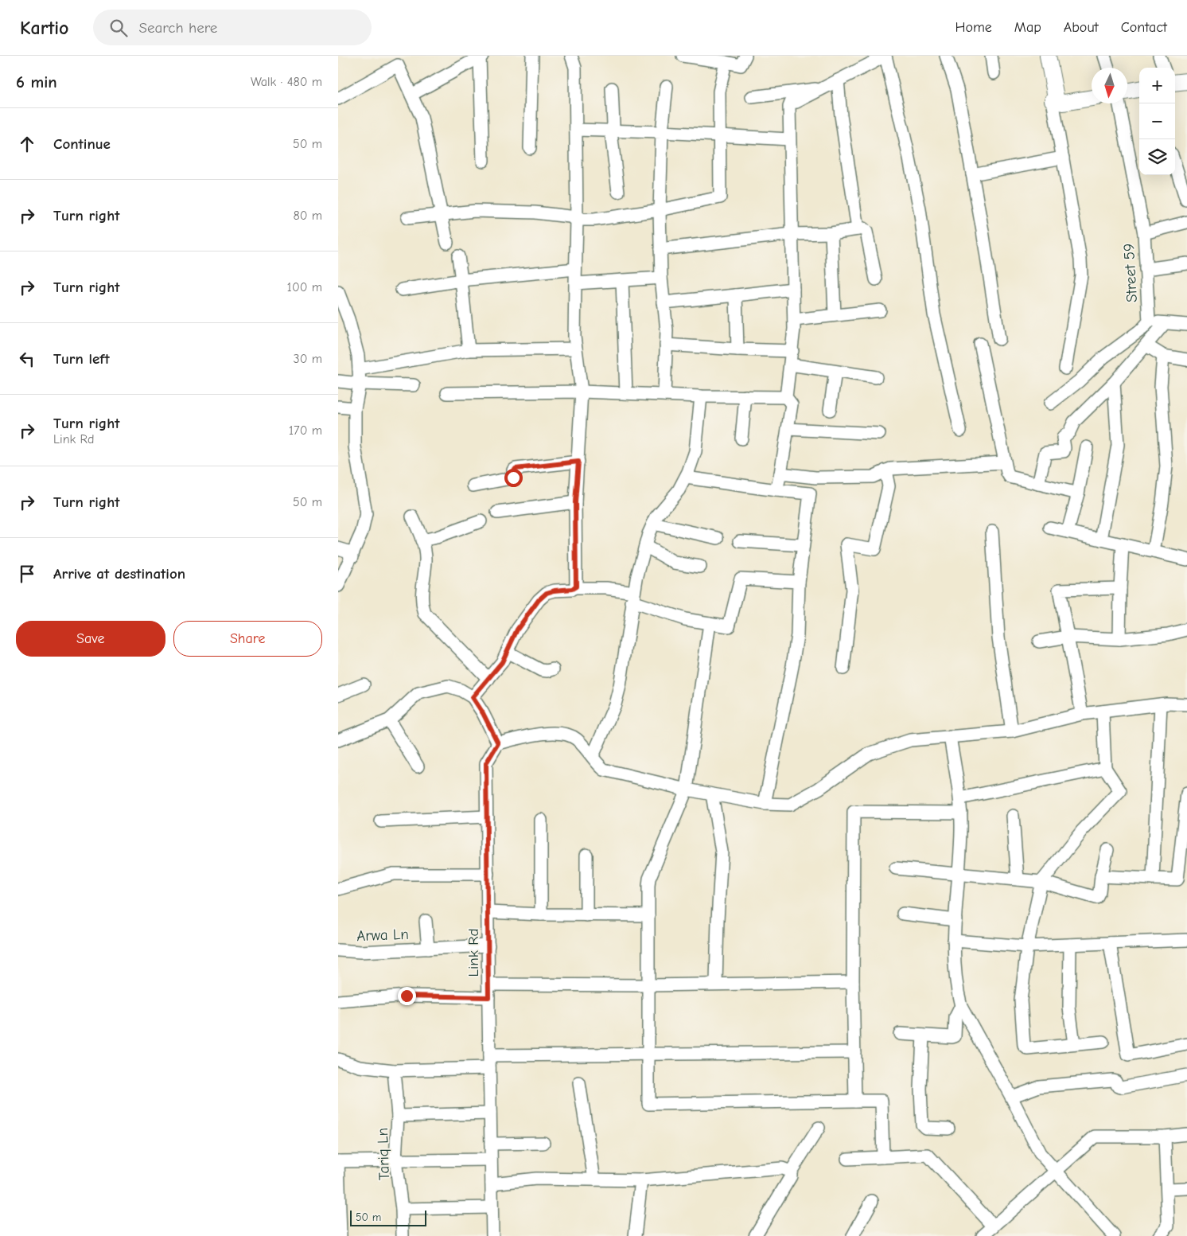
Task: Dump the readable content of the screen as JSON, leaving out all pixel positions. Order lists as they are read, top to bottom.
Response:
{
  "streets": {
    "street": [
      "Street 59",
      "Arwa Ln",
      "Link Rd",
      "Tariq Ln"
    ]
  },
  "crossings": [
    ["Arwa Ln", "Link Rd"]
  ],
  "scale_bar": "50 m",
  "north": "bottom",
  "page": {
    "header": "Kartio",
    "search": "Search here",
    "nav": [
      "Home",
      "Map",
      "About",
      "Contact"
    ],
    "heading": ["6 min", "Walk · 480 m"],
    "map_buttons": ["+", "−"],
    "list": [
      ["Continue", "50 m"],
      ["Turn right", "80 m"],
      ["Turn right", "100 m"],
      ["Turn left", "30 m"],
      ["Turn right", "Link Rd", "170 m"],
      ["Turn right", "50 m"],
      "Arrive at destination"
    ],
    "buttons": ["Save", "Share"],
    "scale": "50 m"
  }
}
